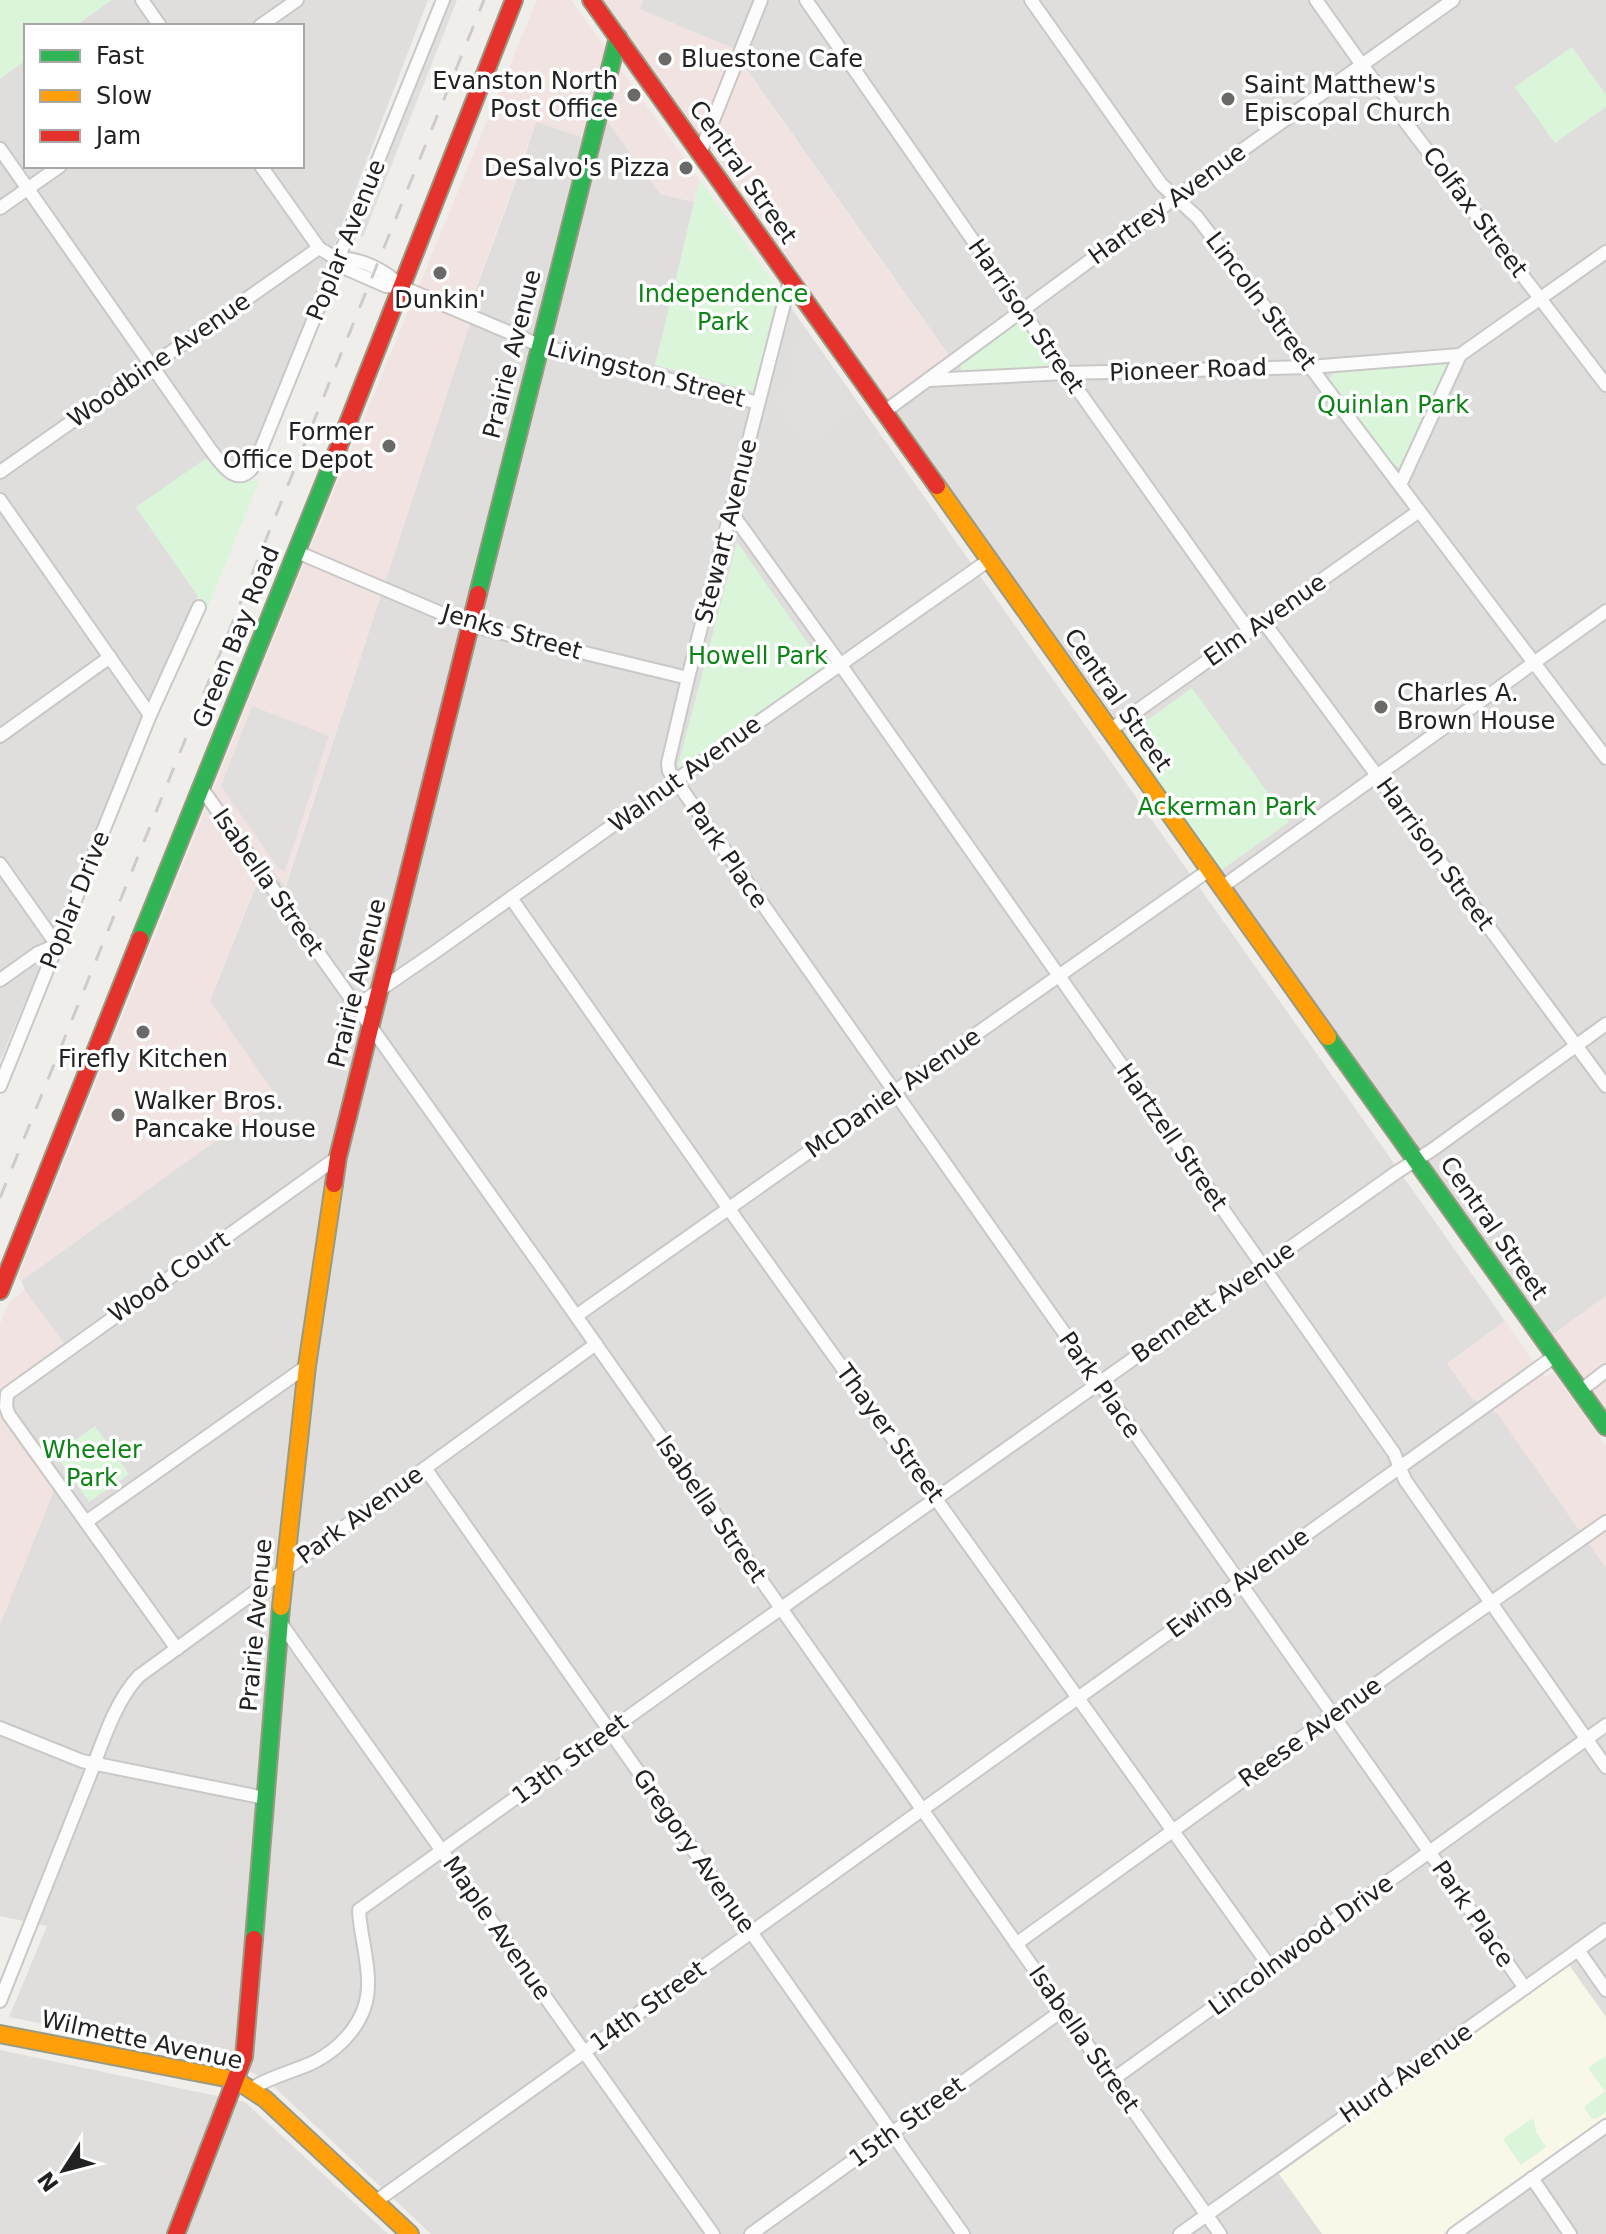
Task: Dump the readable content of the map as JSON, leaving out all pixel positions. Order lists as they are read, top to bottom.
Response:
{
  "streets": {
    "main road": [
      "Central Street",
      "Prairie Avenue",
      "Green Bay Road",
      "Wilmette Avenue"
    ],
    "street": [
      "Hartrey Avenue",
      "Colfax Street",
      "Poplar Avenue",
      "Lincoln Street",
      "Harrison Street",
      "Woodbine Avenue",
      "Pioneer Road",
      "Livingston Street",
      "Stewart Avenue",
      "Elm Avenue",
      "Jenks Street",
      "Walnut Avenue",
      "Park Place",
      "Isabella Street",
      "Poplar Drive",
      "McDaniel Avenue",
      "Hartzell Street",
      "Wood Court",
      "Bennett Avenue",
      "Thayer Street",
      "Park Avenue",
      "Ewing Avenue",
      "Reese Avenue",
      "13th Street",
      "Gregory Avenue",
      "Maple Avenue",
      "Lincolnwood Drive",
      "14th Street",
      "Hurd Avenue",
      "15th Street"
    ]
  },
  "crossings": [
    ["Central Street", "Hartrey Avenue"],
    ["Central Street", "Prairie Avenue"],
    ["Central Street", "Stewart Avenue"],
    ["Central Street", "Elm Avenue"],
    ["Central Street", "Walnut Avenue"],
    ["Central Street", "McDaniel Avenue"],
    ["Central Street", "Bennett Avenue"],
    ["Central Street", "Ewing Avenue"],
    ["Hartrey Avenue", "Colfax Street"],
    ["Hartrey Avenue", "Lincoln Street"],
    ["Hartrey Avenue", "Harrison Street"],
    ["Hartrey Avenue", "Pioneer Road"],
    ["Poplar Avenue", "Woodbine Avenue"],
    ["Poplar Avenue", "Livingston Street"],
    ["Lincoln Street", "Pioneer Road"],
    ["Lincoln Street", "Elm Avenue"],
    ["Harrison Street", "Pioneer Road"],
    ["Harrison Street", "Elm Avenue"],
    ["Harrison Street", "Bennett Avenue"],
    ["Prairie Avenue", "Livingston Street"],
    ["Prairie Avenue", "Jenks Street"],
    ["Prairie Avenue", "Walnut Avenue"],
    ["Prairie Avenue", "Isabella Street"],
    ["Prairie Avenue", "Wood Court"],
    ["Prairie Avenue", "Park Avenue"],
    ["Prairie Avenue", "13th Street"],
    ["Prairie Avenue", "Maple Avenue"],
    ["Prairie Avenue", "Wilmette Avenue"],
    ["Woodbine Avenue", "Livingston Street"],
    ["Livingston Street", "Stewart Avenue"],
    ["Livingston Street", "Green Bay Road"],
    ["Stewart Avenue", "Jenks Street"],
    ["Stewart Avenue", "Walnut Avenue"],
    ["Stewart Avenue", "Park Place"],
    ["Stewart Avenue", "Hartzell Street"],
    ["Jenks Street", "Green Bay Road"],
    ["Green Bay Road", "Isabella Street"],
    ["Walnut Avenue", "Park Place"],
    ["Walnut Avenue", "Isabella Street"],
    ["Walnut Avenue", "Hartzell Street"],
    ["Walnut Avenue", "Thayer Street"],
    ["Park Place", "McDaniel Avenue"],
    ["Park Place", "Bennett Avenue"],
    ["Park Place", "Ewing Avenue"],
    ["Park Place", "Reese Avenue"],
    ["Park Place", "Lincolnwood Drive"],
    ["Park Place", "Hurd Avenue"],
    ["Isabella Street", "McDaniel Avenue"],
    ["Isabella Street", "Bennett Avenue"],
    ["Isabella Street", "Park Avenue"],
    ["Isabella Street", "Ewing Avenue"],
    ["Isabella Street", "Reese Avenue"],
    ["Isabella Street", "13th Street"],
    ["Isabella Street", "Lincolnwood Drive"],
    ["Isabella Street", "14th Street"],
    ["Isabella Street", "Hurd Avenue"],
    ["Isabella Street", "15th Street"],
    ["McDaniel Avenue", "Hartzell Street"],
    ["McDaniel Avenue", "Thayer Street"],
    ["Hartzell Street", "Bennett Avenue"],
    ["Hartzell Street", "Ewing Avenue"],
    ["Hartzell Street", "Reese Avenue"],
    ["Hartzell Street", "Lincolnwood Drive"],
    ["Bennett Avenue", "Thayer Street"],
    ["Bennett Avenue", "13th Street"],
    ["Thayer Street", "Ewing Avenue"],
    ["Thayer Street", "Reese Avenue"],
    ["Thayer Street", "Lincolnwood Drive"],
    ["Park Avenue", "Gregory Avenue"],
    ["Ewing Avenue", "14th Street"],
    ["13th Street", "Gregory Avenue"],
    ["13th Street", "Maple Avenue"],
    ["13th Street", "Wilmette Avenue"],
    ["Gregory Avenue", "14th Street"],
    ["Gregory Avenue", "15th Street"],
    ["Maple Avenue", "14th Street"],
    ["14th Street", "Wilmette Avenue"]
  ],
  "parks": [
    "Independence Park",
    "Quinlan Park",
    "Howell Park",
    "Ackerman Park",
    "Wheeler Park"
  ],
  "places": [
    "Bluestone Cafe",
    "Evanston North Post Office",
    "Saint Matthew's Episcopal Church",
    "DeSalvo's Pizza",
    "Dunkin'",
    "Former Office Depot",
    "Charles A. Brown House",
    "Firefly Kitchen",
    "Walker Bros. Pancake House"
  ],
  "legend": ["Fast", "Slow", "Jam"],
  "north": "bottom left"
}
